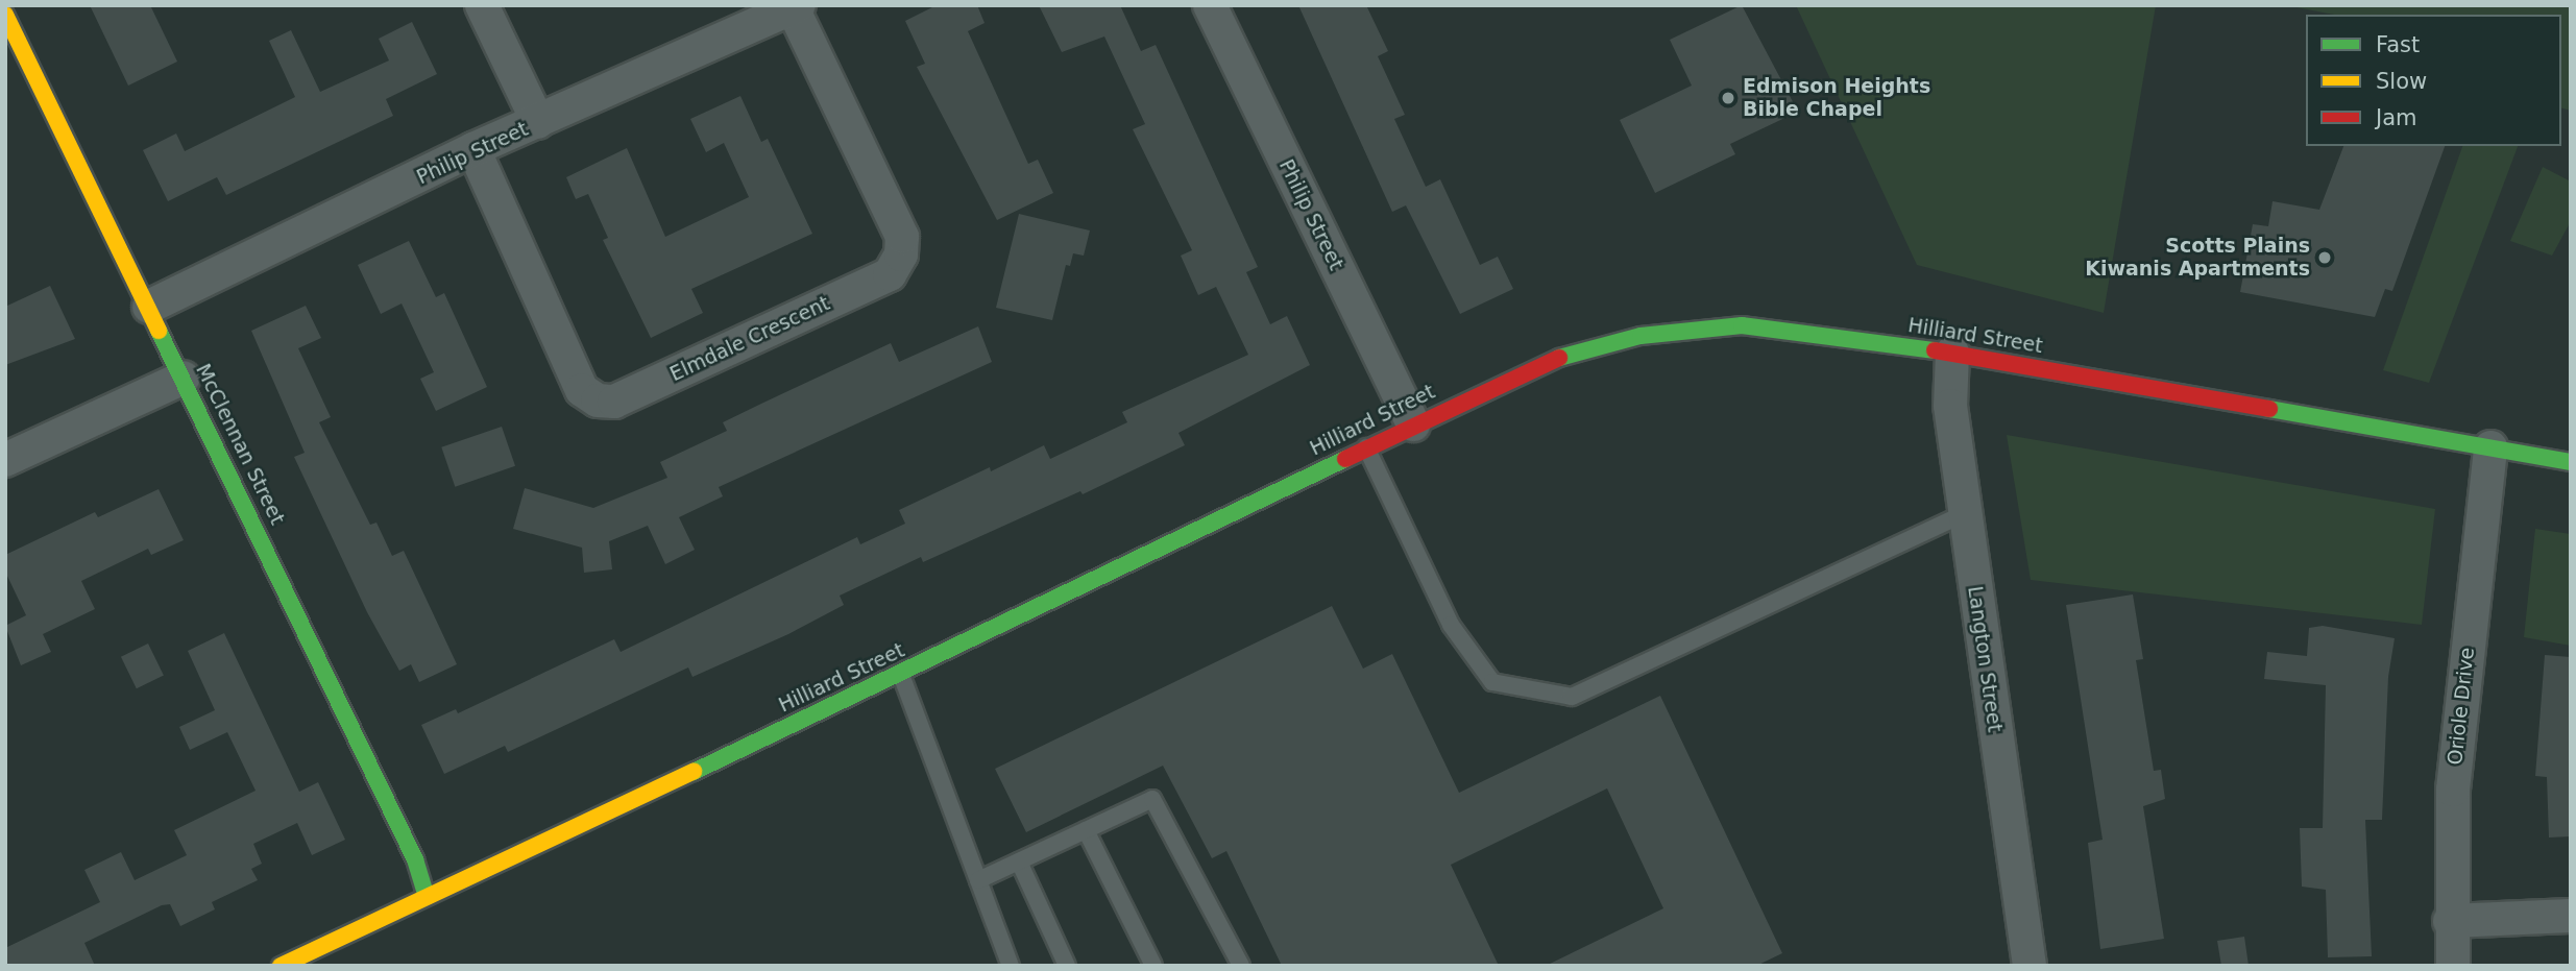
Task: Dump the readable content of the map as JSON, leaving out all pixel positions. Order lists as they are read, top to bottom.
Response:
{
  "streets": {
    "street": [
      "Philip Street",
      "Hilliard Street",
      "Elmdale Crescent",
      "McClennan Street",
      "Langton Street",
      "Oriole Drive"
    ]
  },
  "crossings": [
    ["Philip Street", "Hilliard Street"],
    ["Philip Street", "Elmdale Crescent"],
    ["Philip Street", "McClennan Street"],
    ["Hilliard Street", "McClennan Street"],
    ["Hilliard Street", "Langton Street"],
    ["Hilliard Street", "Oriole Drive"]
  ],
  "places": ["Edmison Heights Bible Chapel", "Scotts Plains Kiwanis Apartments"],
  "legend": ["Fast", "Slow", "Jam"]
}
